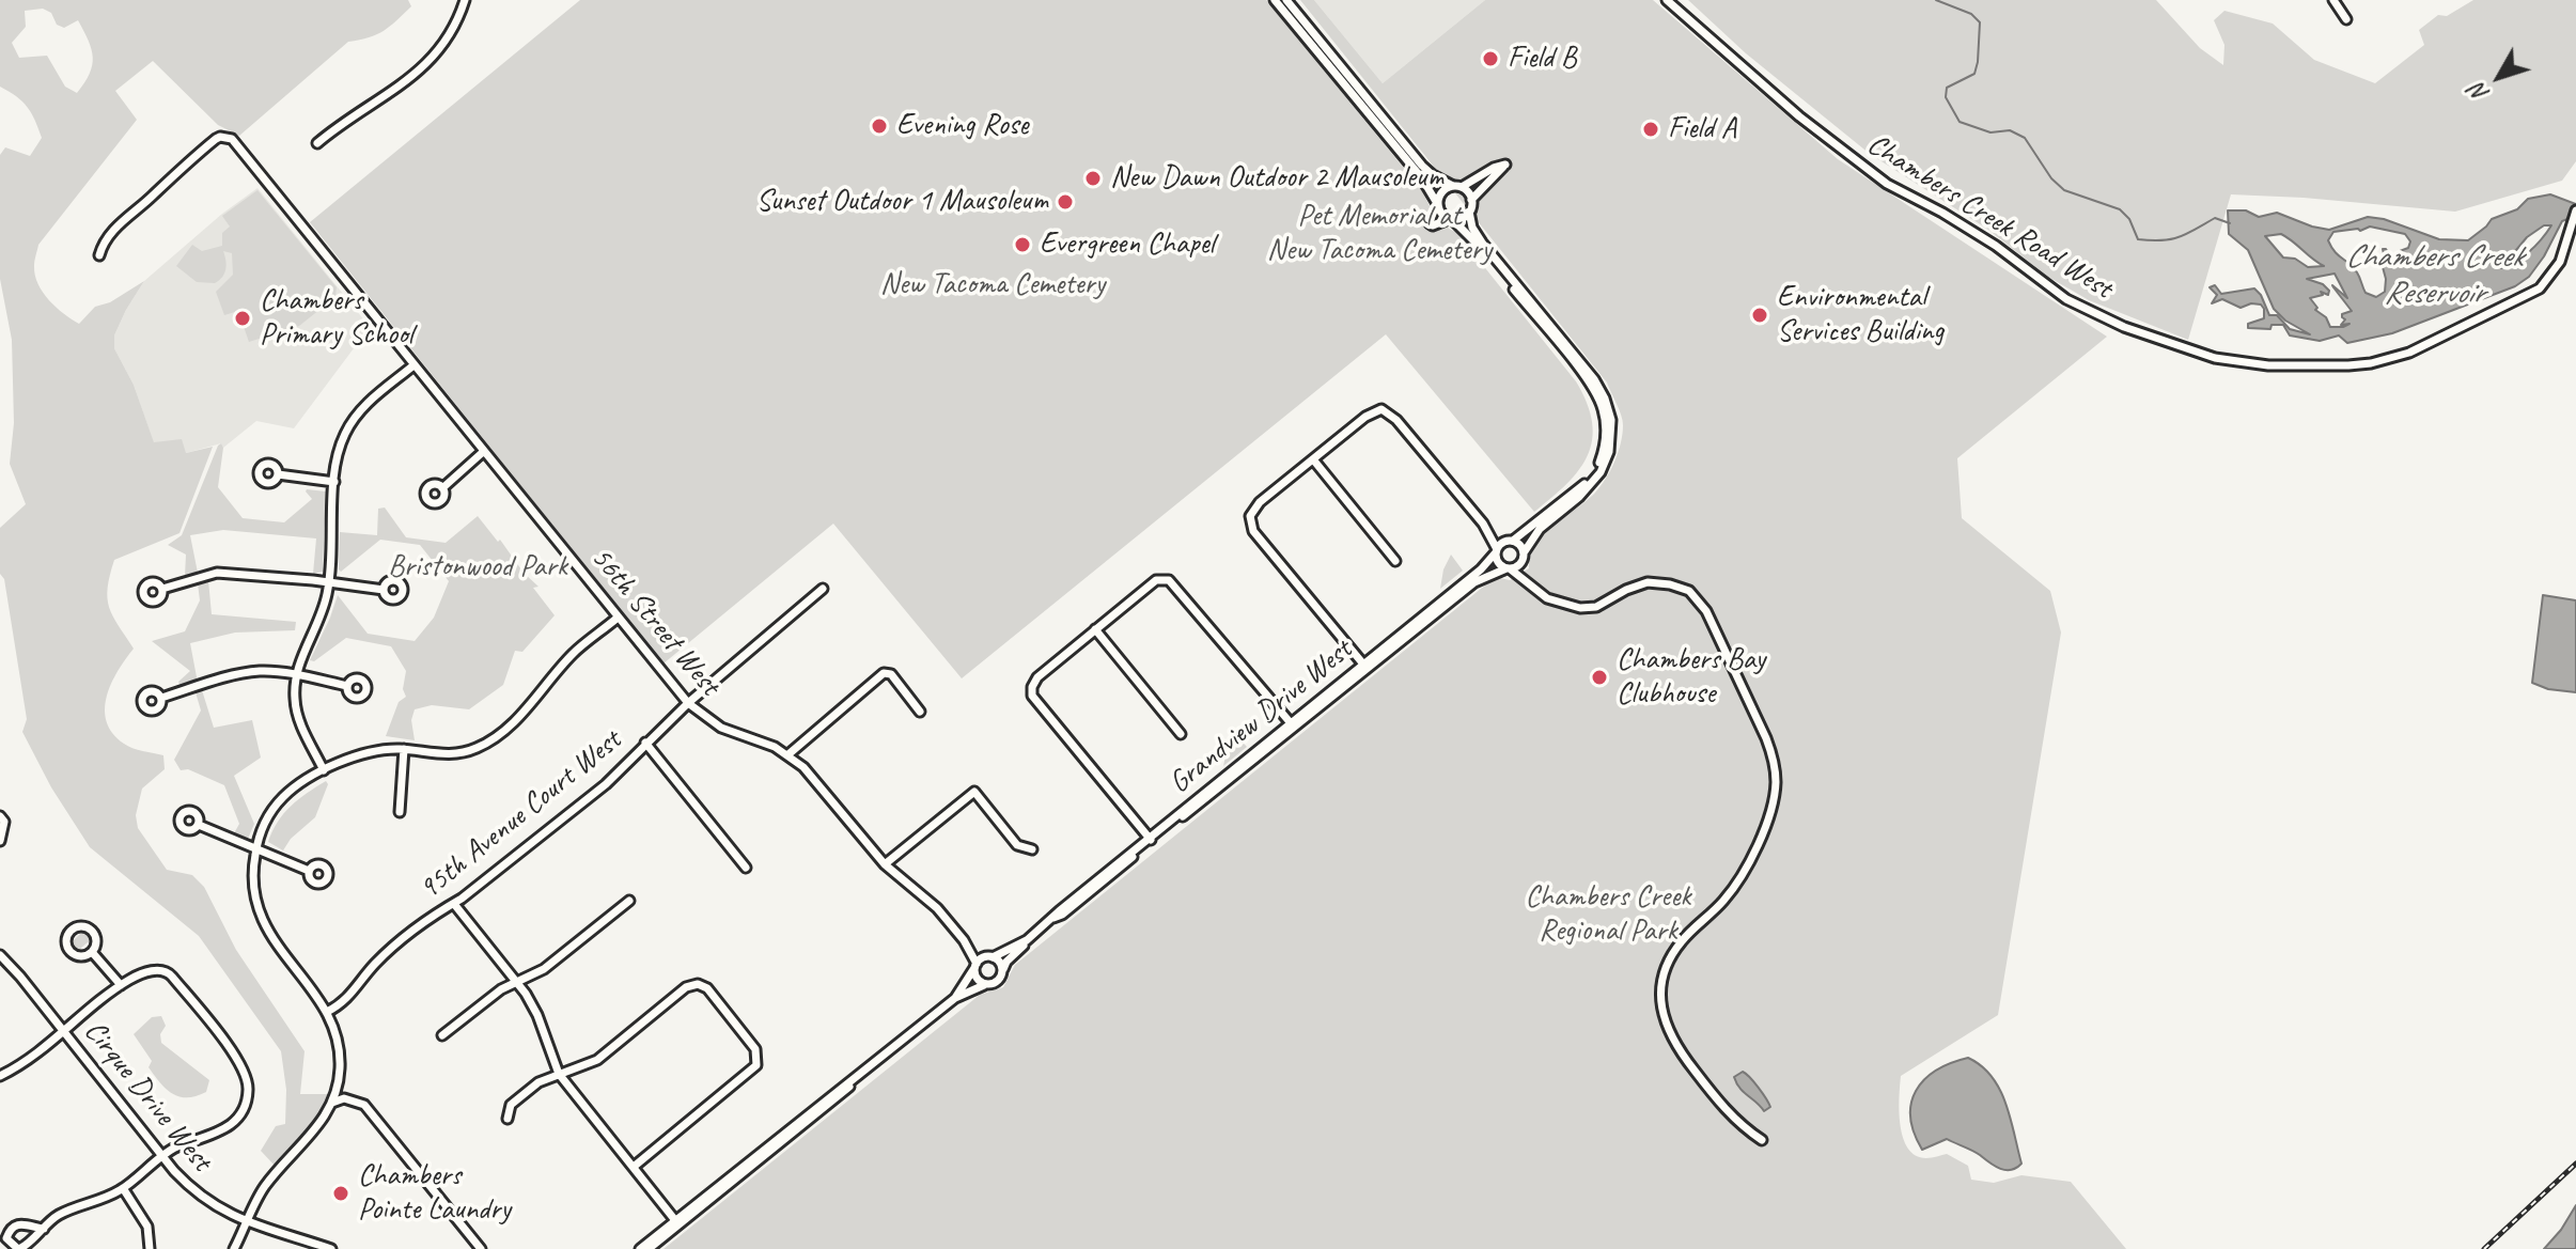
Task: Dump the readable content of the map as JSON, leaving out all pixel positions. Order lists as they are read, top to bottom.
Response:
{
  "streets": {
    "street": [
      "Chambers Creek Road West",
      "56th Street West",
      "Grandview Drive West",
      "95th Avenue Court West",
      "Cirque Drive West"
    ]
  },
  "crossings": [
    ["56th Street West", "Grandview Drive West"],
    ["56th Street West", "95th Avenue Court West"]
  ],
  "water": ["Chambers Creek Reservoir"],
  "parks": [
    "Pet Memorial at New Tacoma Cemetery",
    "New Tacoma Cemetery",
    "Bristonwood Park",
    "Chambers Creek Regional Park"
  ],
  "places": [
    "Field B",
    "Evening Rose",
    "Field A",
    "New Dawn Outdoor 2 Mausoleum",
    "Sunset Outdoor 1 Mausoleum",
    "Evergreen Chapel",
    "Environmental Services Building",
    "Chambers Primary School",
    "Chambers Bay Clubhouse",
    "Chambers Pointe Laundry"
  ],
  "north": "bottom left"
}
